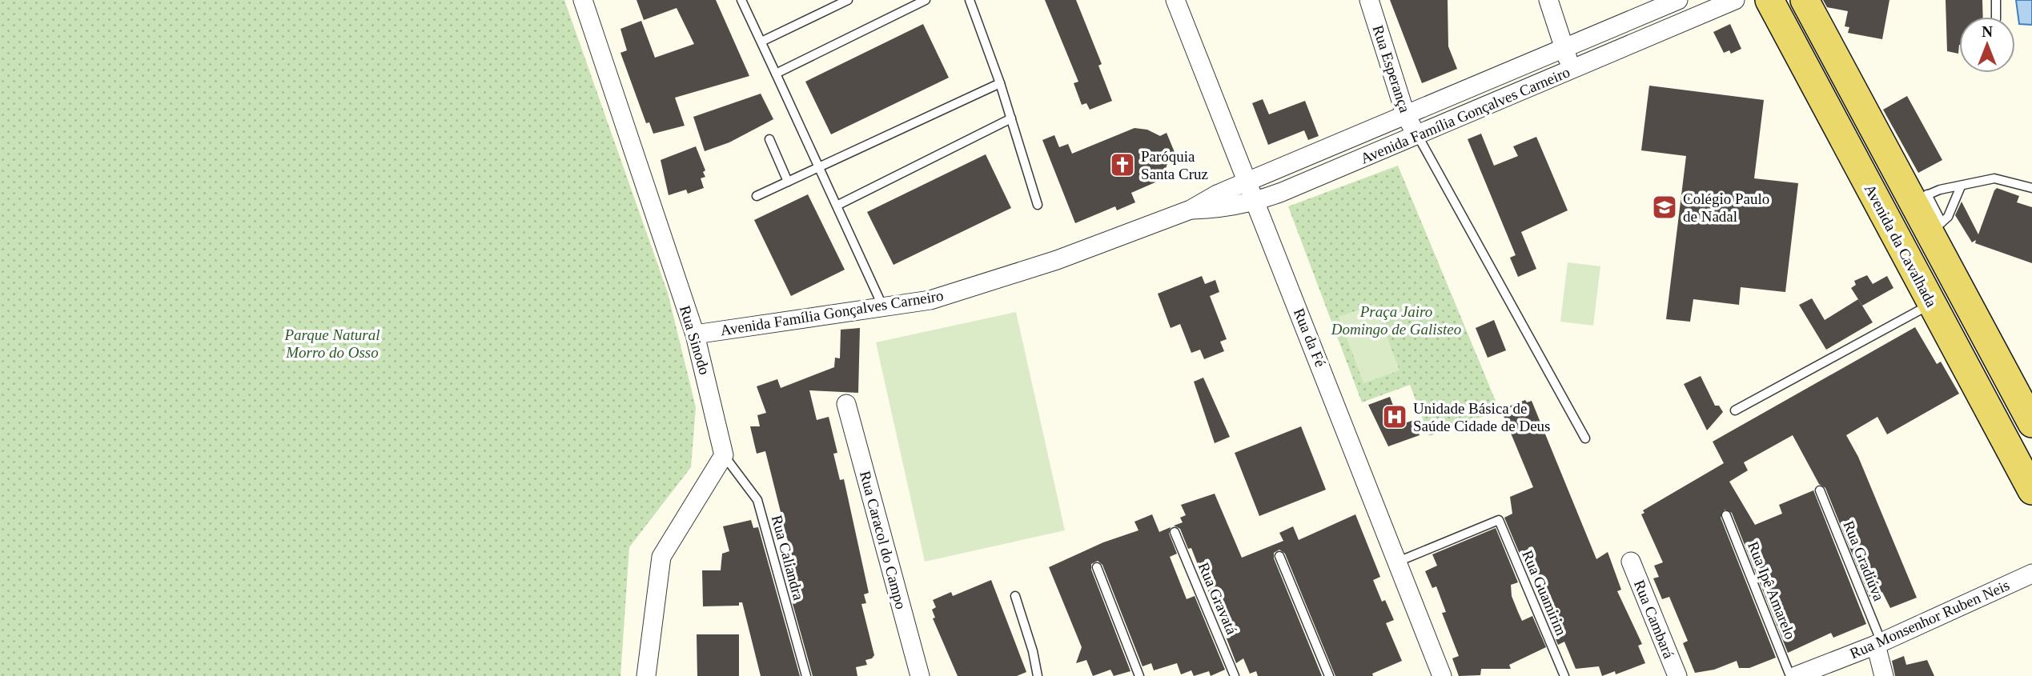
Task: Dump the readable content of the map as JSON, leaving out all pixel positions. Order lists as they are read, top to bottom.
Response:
{
  "streets": {
    "main road": ["Avenida da Cavalhada"],
    "street": [
      "Rua Esperança",
      "Avenida Família Gonçalves Carneiro",
      "Rua da Fé",
      "Rua Sinodo",
      "Rua Caracol do Campo",
      "Rua Cambará",
      "Rua Monsenhor Ruben Neis"
    ],
    "lane": [
      "Rua Caliandra",
      "Rua Gradiúva",
      "Rua Ipê Amarelo",
      "Rua Guamirim",
      "Rua Gravatá"
    ]
  },
  "crossings": [
    ["Rua Esperança", "Avenida Família Gonçalves Carneiro"],
    ["Avenida Família Gonçalves Carneiro", "Rua da Fé"],
    ["Avenida Família Gonçalves Carneiro", "Rua Sinodo"],
    ["Rua da Fé", "Rua Guamirim"],
    ["Rua Sinodo", "Rua Caliandra"],
    ["Rua Gradiúva", "Rua Monsenhor Ruben Neis"]
  ],
  "parks": ["Praça Jairo Domingo de Galisteo", "Parque Natural Morro do Osso"],
  "places": {
    "church": ["Paróquia Santa Cruz"],
    "school or university": ["Colégio Paulo de Nadal"],
    "hospital": ["Unidade Básica de Saúde Cidade de Deus"]
  },
  "north": "top"
}
